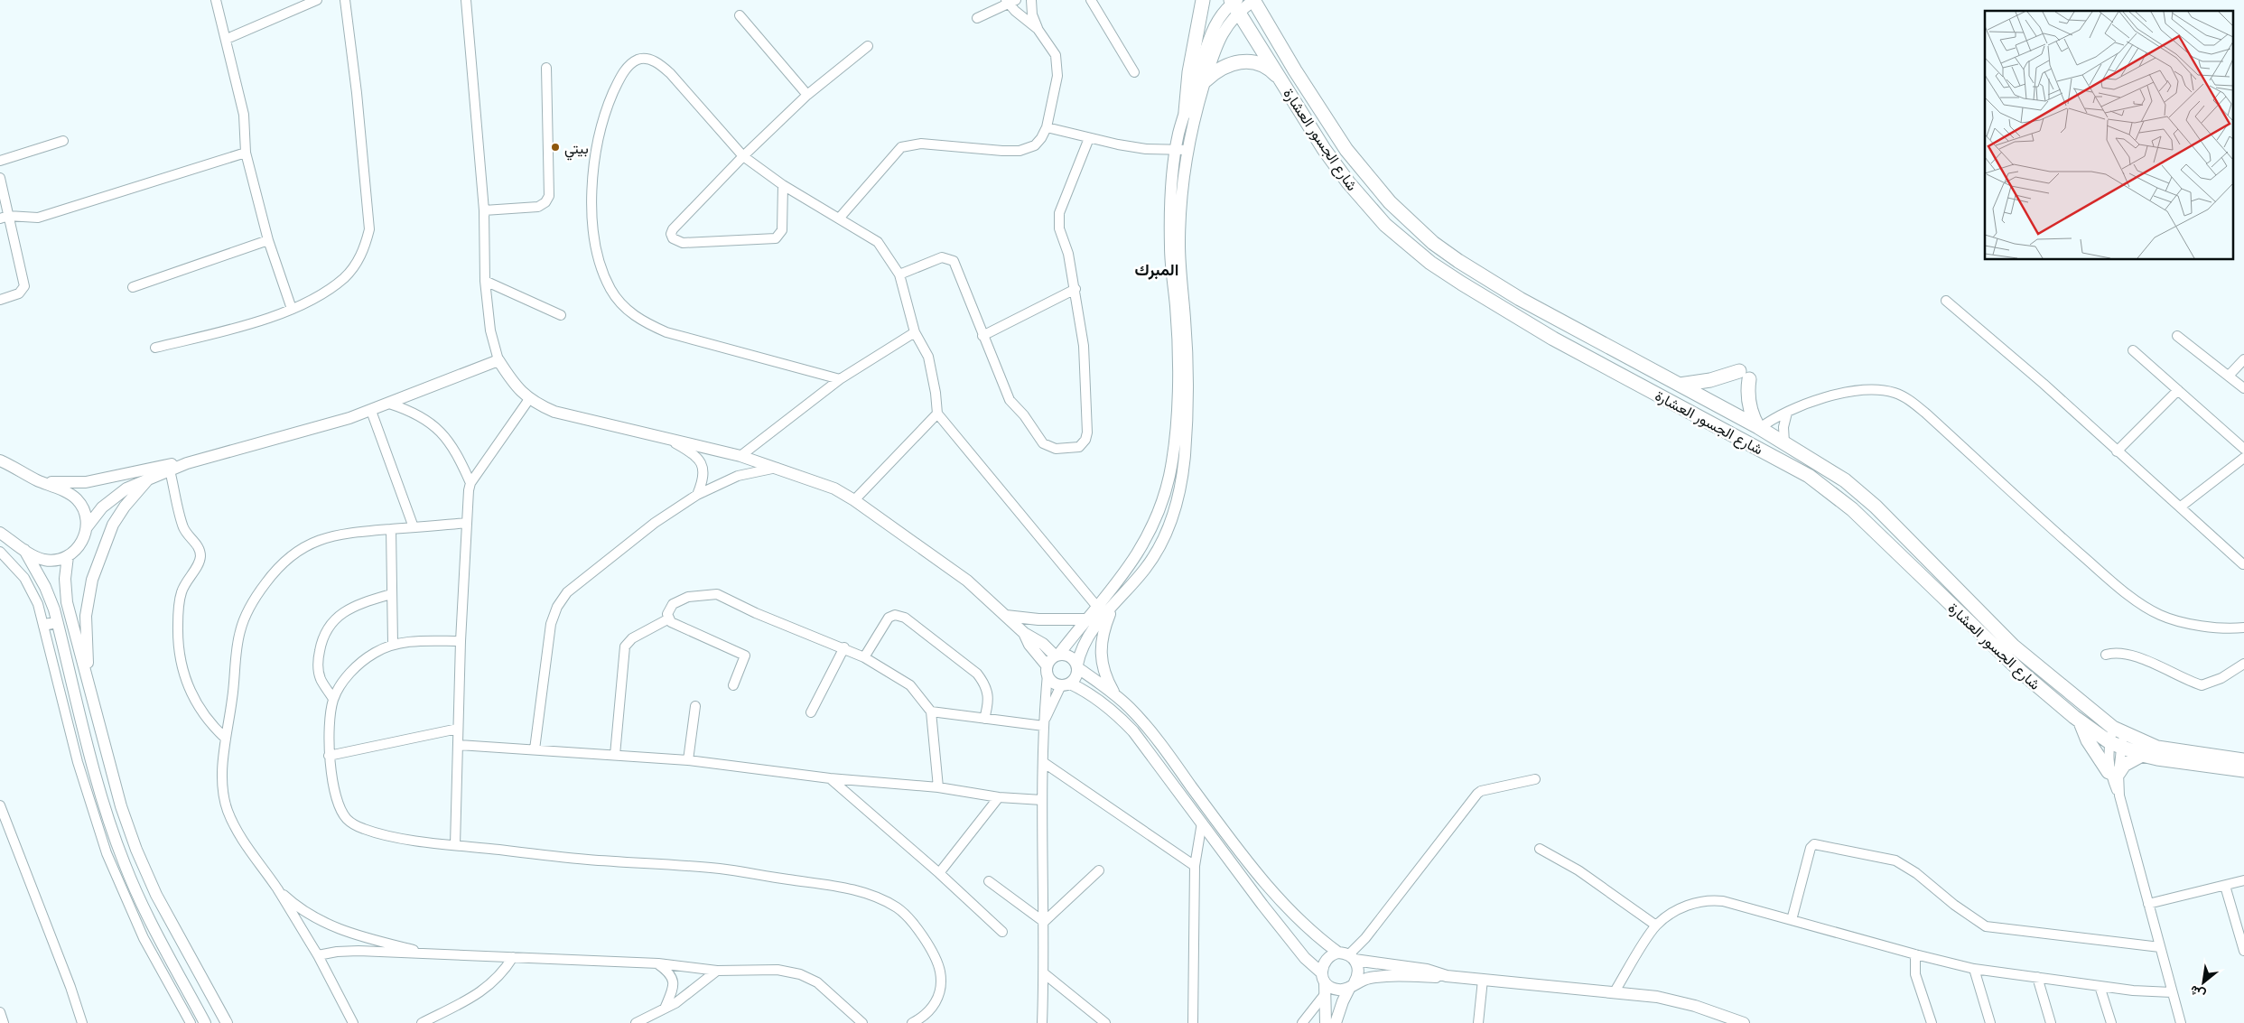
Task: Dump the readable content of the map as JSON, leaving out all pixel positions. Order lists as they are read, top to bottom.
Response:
{
  "streets": {
    "main road": ["شارع الجسور العشارة"]
  },
  "districts": ["المبرك"],
  "places": ["بيتي"],
  "north": "bottom left"
}
